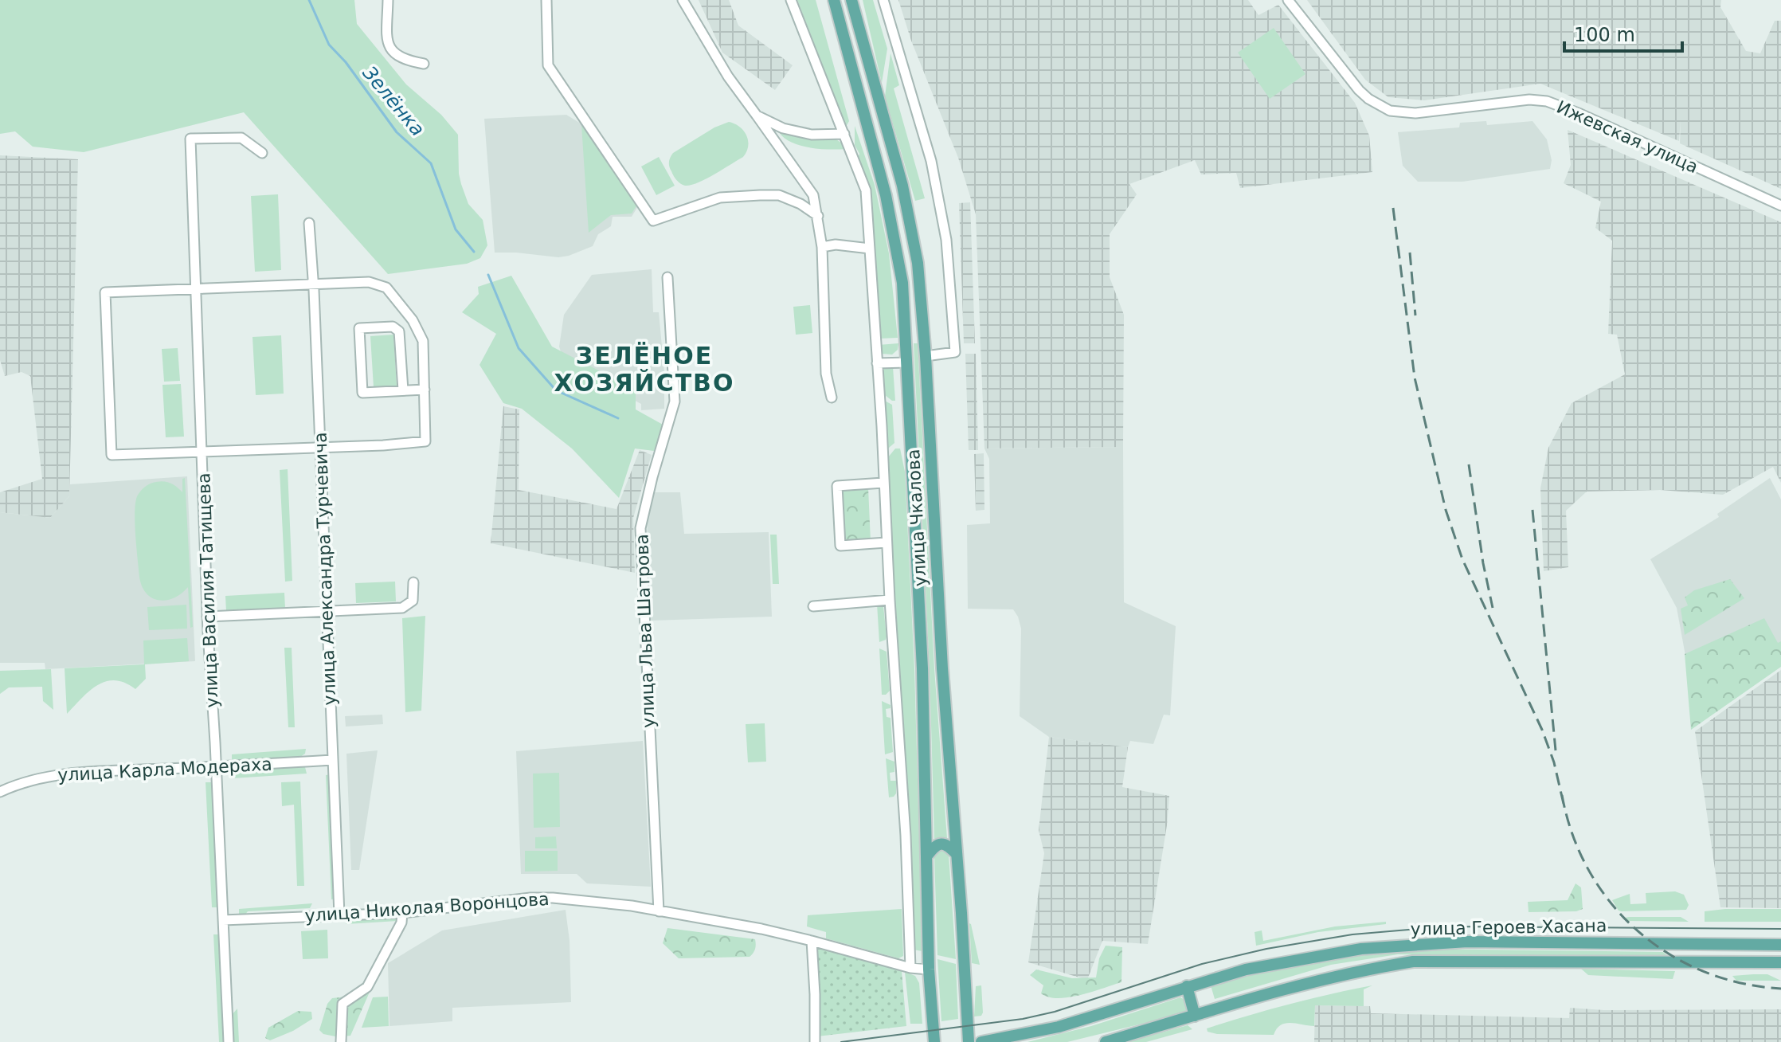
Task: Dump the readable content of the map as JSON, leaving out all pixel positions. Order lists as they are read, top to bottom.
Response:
{
  "streets": {
    "main road": ["улица Чкалова", "улица Героев Хасана"],
    "street": [
      "Ижевская улица",
      "улица Александра Турчевича",
      "улица Василия Татищева",
      "улица Льва Шатрова",
      "улица Карла Модераха",
      "улица Николая Воронцова"
    ]
  },
  "crossings": [
    ["улица Чкалова", "улица Николая Воронцова"],
    ["улица Александра Турчевича", "улица Карла Модераха"],
    ["улица Александра Турчевича", "улица Николая Воронцова"],
    ["улица Василия Татищева", "улица Карла Модераха"],
    ["улица Василия Татищева", "улица Николая Воронцова"],
    ["улица Льва Шатрова", "улица Николая Воронцова"]
  ],
  "districts": ["ЗЕЛЁНОЕ ХОЗЯЙСТВО"],
  "water": ["Зелёнка"],
  "scale_bar": "100 m"
}
